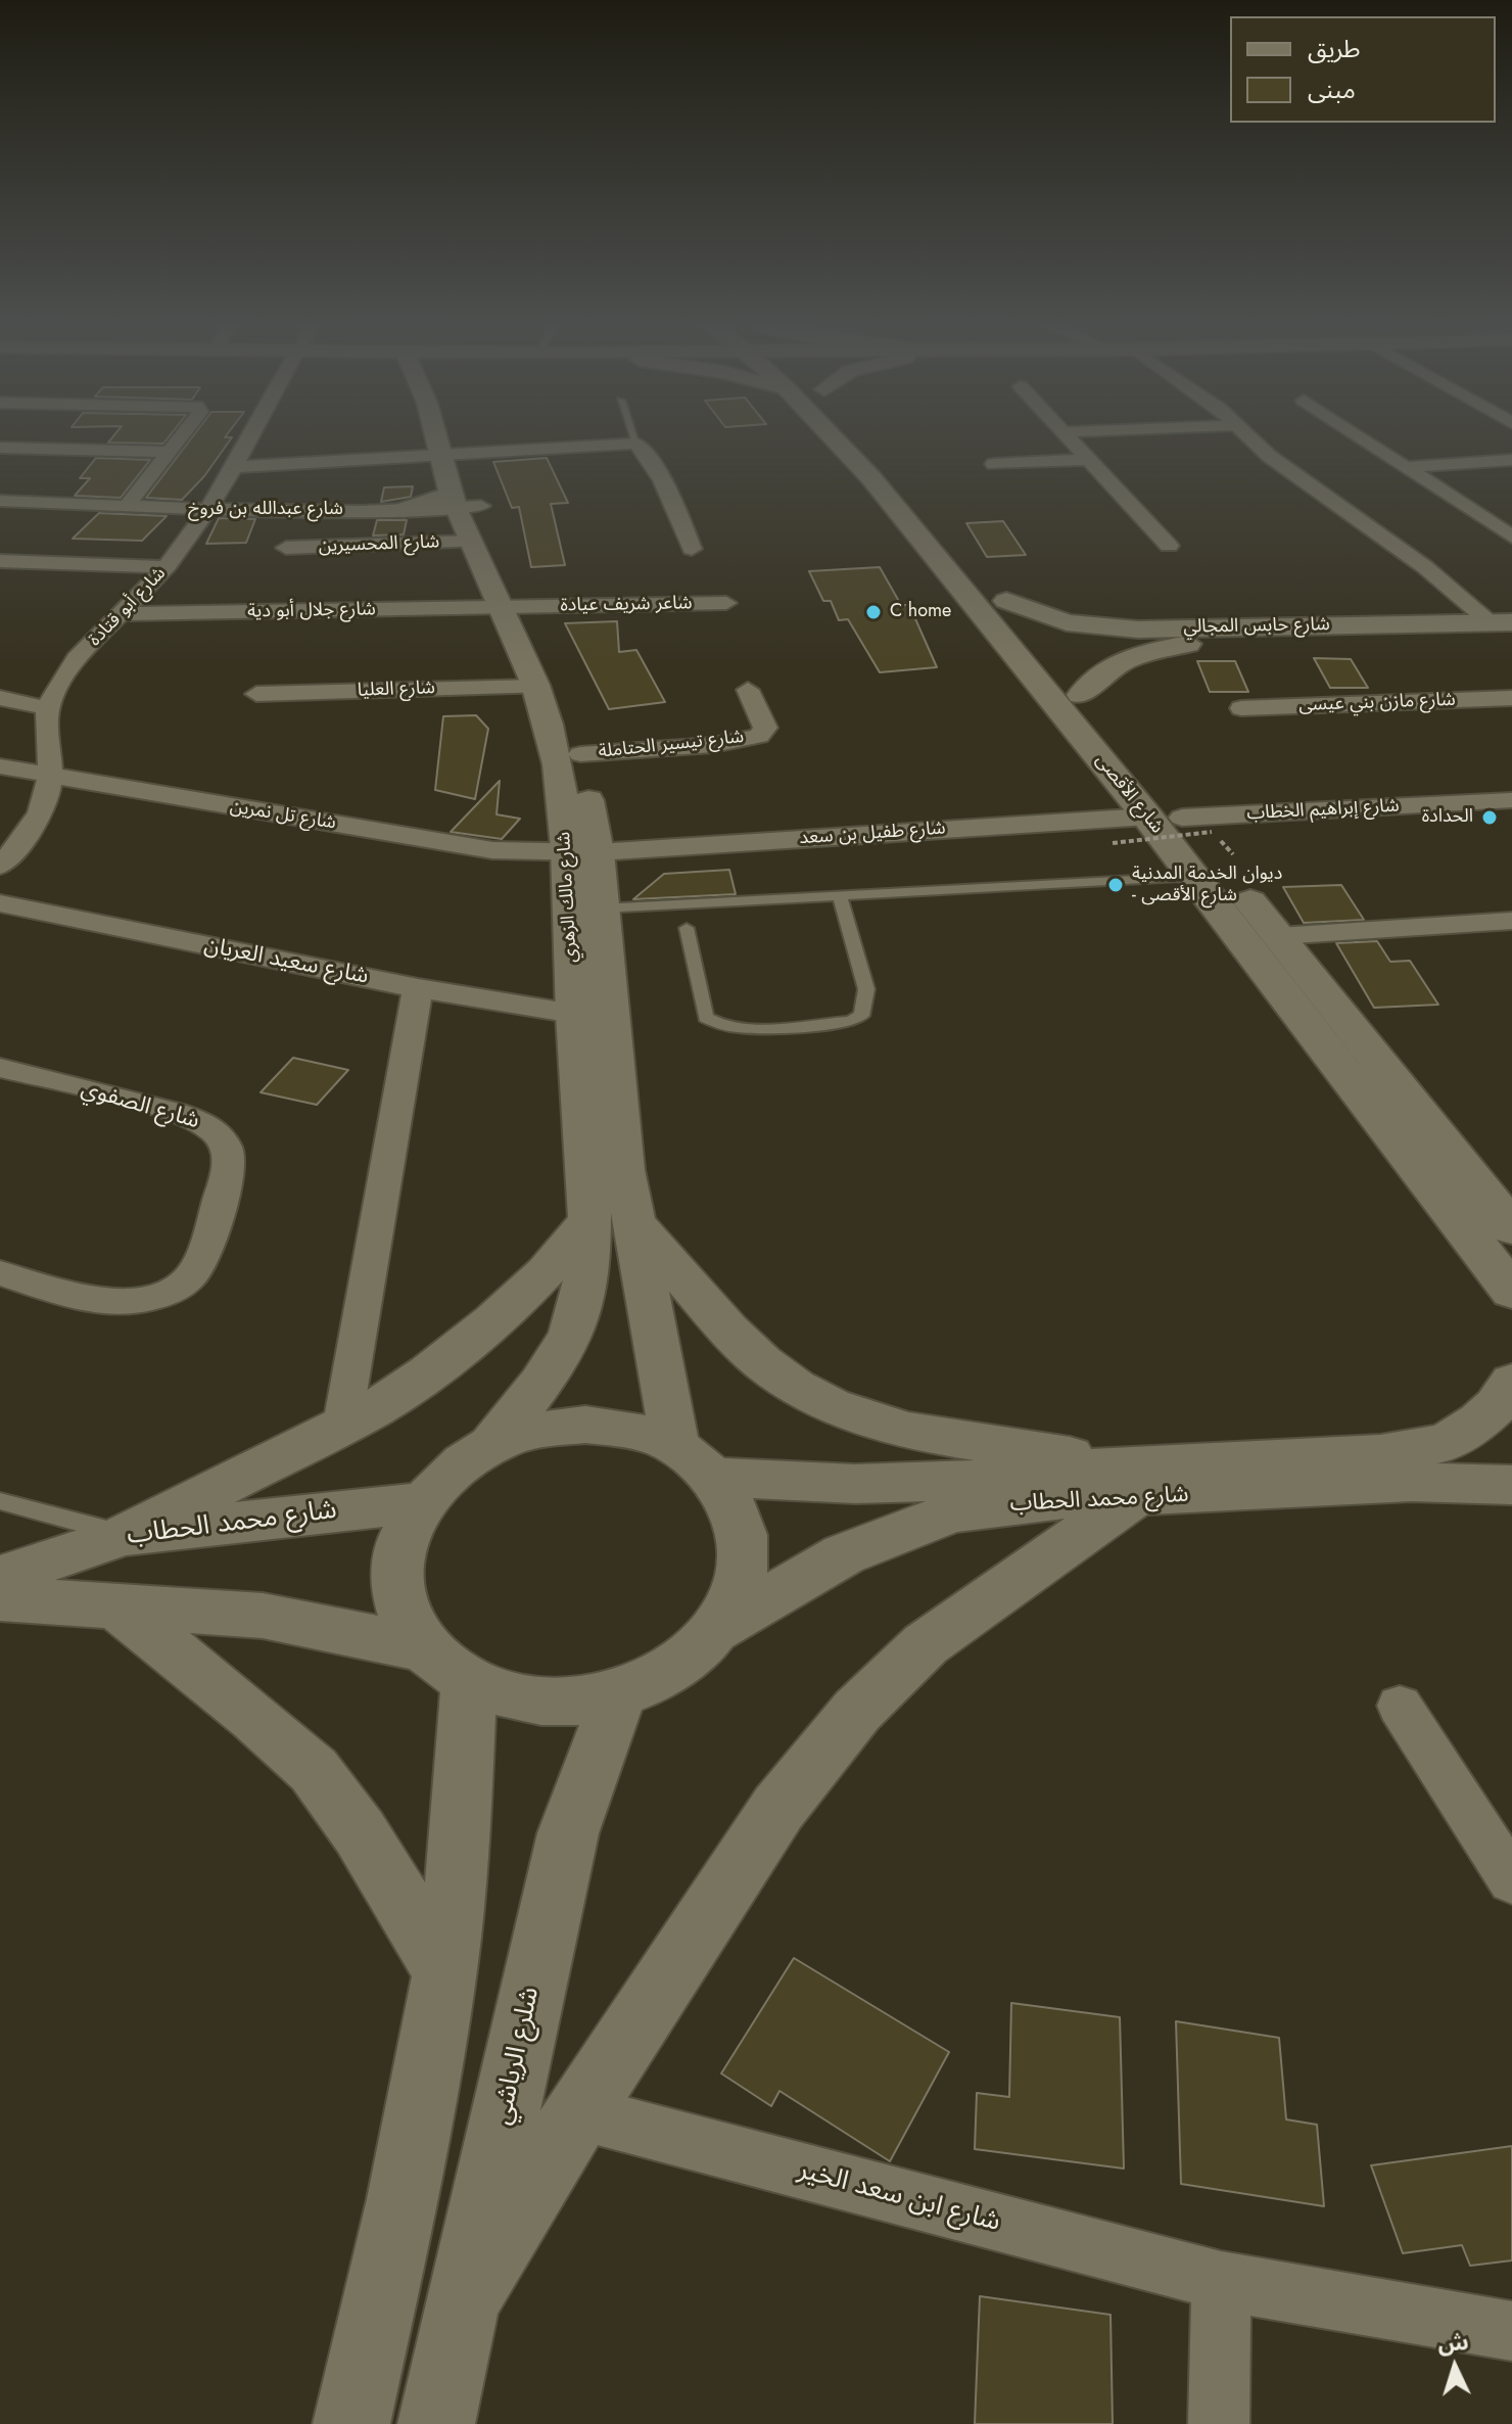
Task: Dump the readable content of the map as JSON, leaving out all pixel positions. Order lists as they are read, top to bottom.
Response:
{
  "streets": {
    "main road": ["شارع الأقصى"],
    "street": [
      "شارع عبدالله بن فروخ",
      "شارع المحسيرين",
      "شاعر شريف عيادة",
      "شارع أبو قتادة",
      "شارع جلال أبو دية",
      "شارع حابس المجالي",
      "شارع العليا",
      "شارع مازن بني عيسى",
      "شارع تيسير الحتاملة",
      "شارع إبراهيم الخطاب",
      "شارع تل نمرين",
      "شارع طفيل بن سعد",
      "شارع مالك الزهري",
      "شارع سعيد العريان",
      "شارع الصفوي",
      "شارع محمد الحطاب",
      "شلرع الرياشي",
      "شارع ابن سعد الخير"
    ]
  },
  "crossings": [
    ["شارع عبدالله بن فروخ", "شارع أبو قتادة"],
    ["شارع المحسيرين", "شارع مالك الزهري"],
    ["شاعر شريف عيادة", "شارع جلال أبو دية"],
    ["شاعر شريف عيادة", "شارع مالك الزهري"],
    ["شارع أبو قتادة", "شارع جلال أبو دية"],
    ["شارع جلال أبو دية", "شارع مالك الزهري"],
    ["شارع حابس المجالي", "شارع الأقصى"],
    ["شارع العليا", "شارع مالك الزهري"],
    ["شارع تيسير الحتاملة", "شارع مالك الزهري"],
    ["شارع الأقصى", "شارع إبراهيم الخطاب"],
    ["شارع الأقصى", "شارع طفيل بن سعد"],
    ["شارع تل نمرين", "شارع طفيل بن سعد"],
    ["شارع تل نمرين", "شارع مالك الزهري"],
    ["شارع طفيل بن سعد", "شارع مالك الزهري"],
    ["شارع مالك الزهري", "شارع سعيد العريان"],
    ["شارع مالك الزهري", "شارع محمد الحطاب"]
  ],
  "places": ["C home", "الحدادة", "ديوان الخدمة المدنية - شارع الأقصى"],
  "legend": ["طريق", "مبنى"],
  "north": "top"
}
